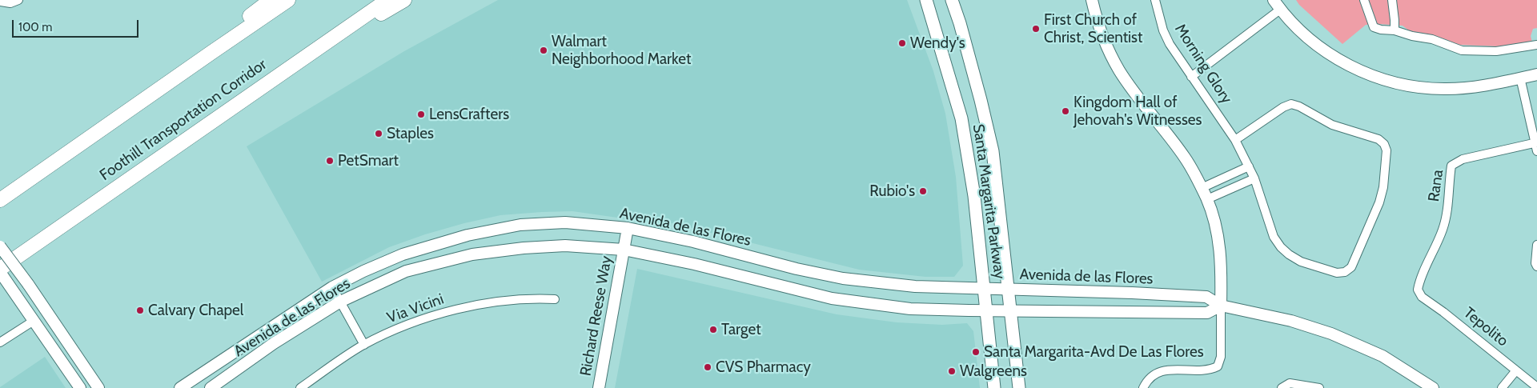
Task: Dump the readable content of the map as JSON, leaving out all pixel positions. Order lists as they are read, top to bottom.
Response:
{
  "streets": {
    "highway": ["Foothill Transportation Corridor"],
    "main road": ["Santa Margarita Parkway", "Avenida de las Flores", "Richard Reese Way"],
    "street": [
      "Morning Glory",
      "Rana",
      "Via Vicini",
      "Tepolito"
    ]
  },
  "crossings": [
    ["Rana", "Tepolito"],
    ["Santa Margarita Parkway", "Avenida de las Flores"],
    ["Avenida de las Flores", "Richard Reese Way"]
  ],
  "places": [
    "First Church of Christ, Scientist",
    "Wendy's",
    "Walmart Neighborhood Market",
    "Kingdom Hall of Jehovah's Witnesses",
    "LensCrafters",
    "Staples",
    "PetSmart",
    "Rubio's",
    "Calvary Chapel",
    "Target",
    "Santa Margarita-Avd De Las Flores",
    "CVS Pharmacy",
    "Walgreens"
  ],
  "scale_bar": "100 m"
}
